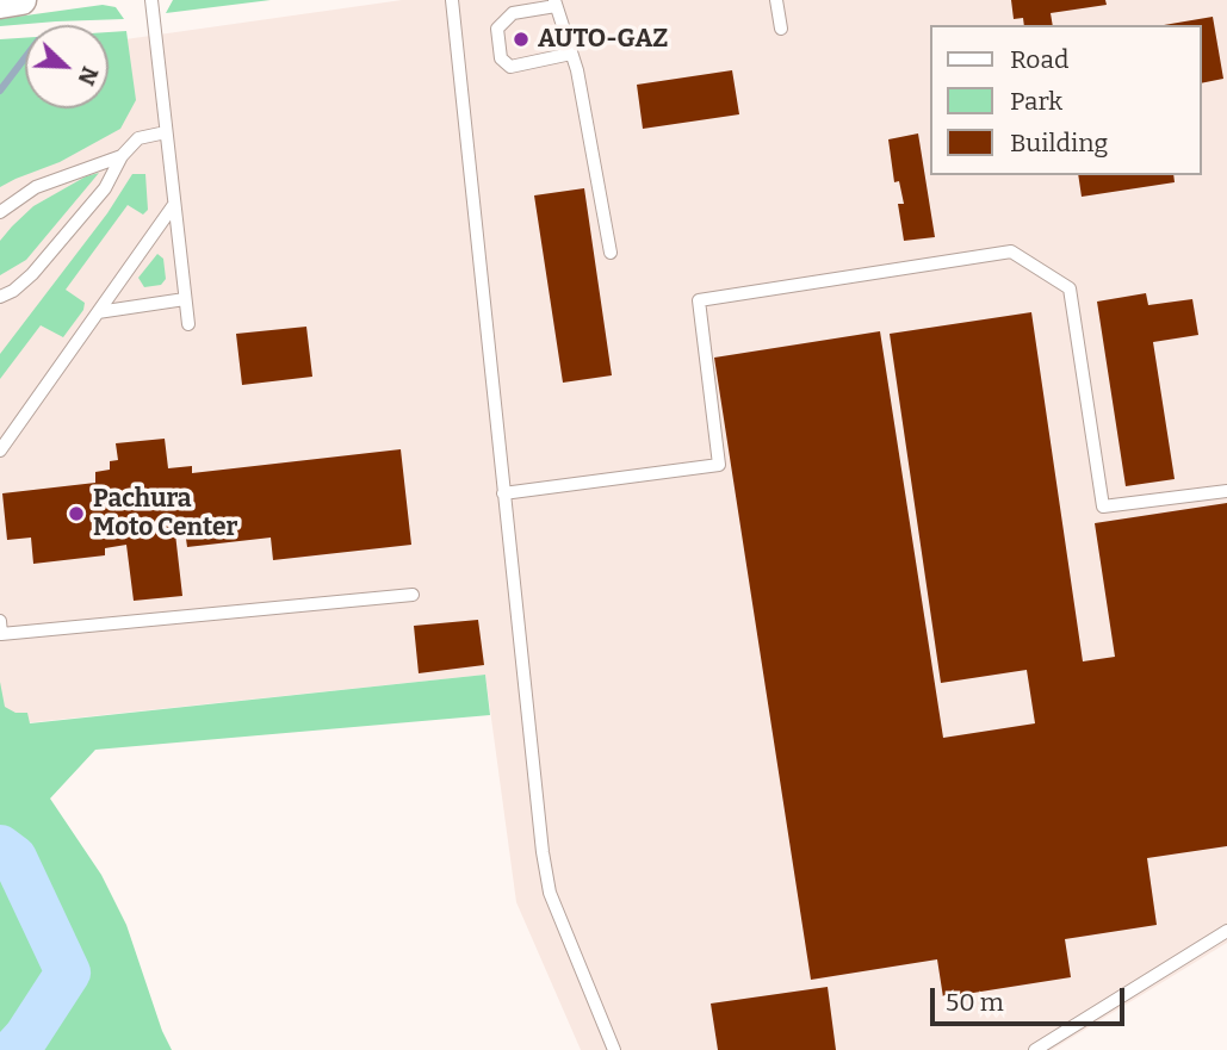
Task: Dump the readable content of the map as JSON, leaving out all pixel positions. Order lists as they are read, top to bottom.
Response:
{
  "places": ["AUTO-GAZ", "Pachura Moto Center"],
  "legend": ["Road", "Park", "Building"],
  "scale_bar": "50 m",
  "north": "bottom right"
}
